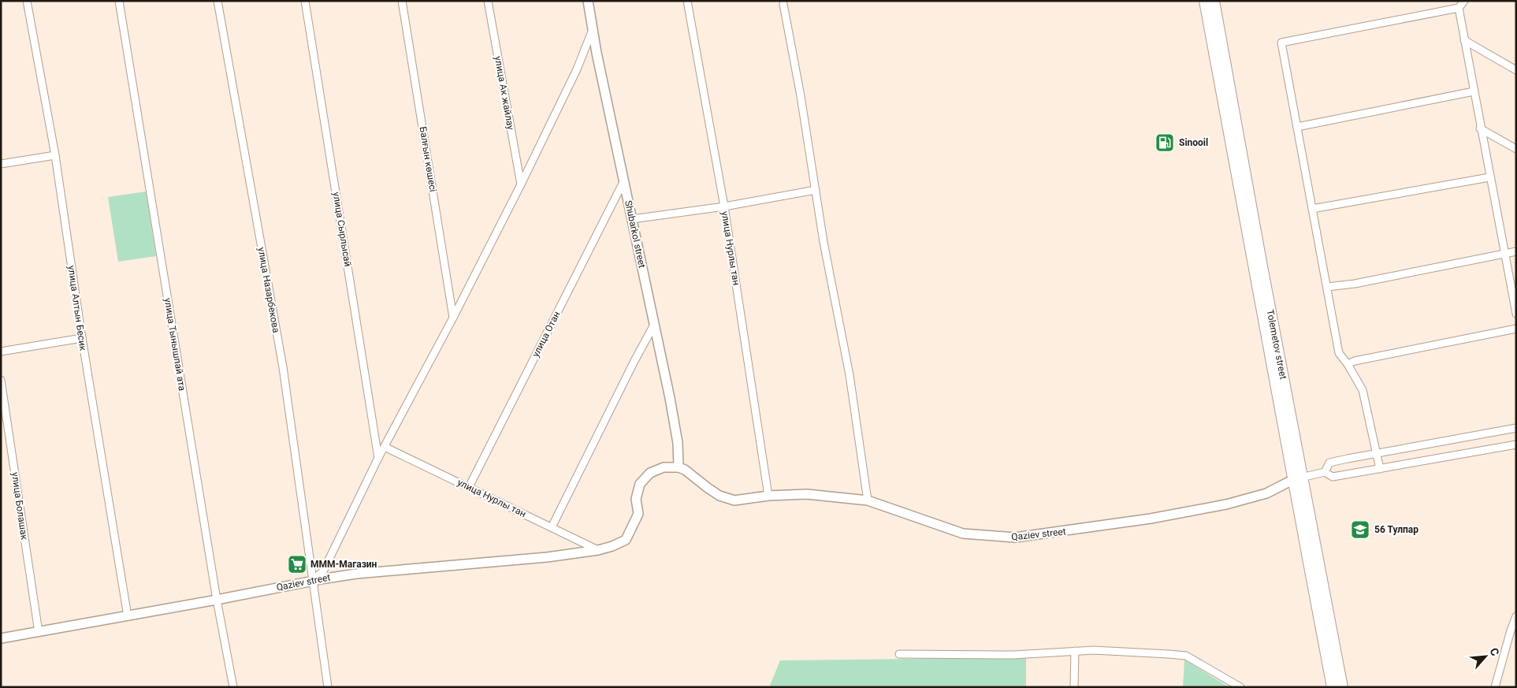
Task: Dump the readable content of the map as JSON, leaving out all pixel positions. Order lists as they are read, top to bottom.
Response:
{
  "streets": {
    "main road": ["Tolemetov street"],
    "street": [
      "улица Ак жайлау",
      "Балғын көшесі",
      "улица Сырлысай",
      "Shubarkol street",
      "улица Нурлы тан",
      "улица Назарбекова",
      "улица Алтын Бесик",
      "улица Отан",
      "улица Тынышпай ата",
      "улица Болашак",
      "Qaziev street"
    ]
  },
  "crossings": [
    ["Shubarkol street", "улица Отан"],
    ["Shubarkol street", "Qaziev street"],
    ["улица Нурлы тан", "улица Отан"],
    ["улица Нурлы тан", "Qaziev street"],
    ["улица Назарбекова", "Qaziev street"],
    ["улица Алтын Бесик", "Qaziev street"],
    ["улица Тынышпай ата", "Qaziev street"],
    ["Tolemetov street", "Qaziev street"],
    ["улица Болашак", "Qaziev street"]
  ],
  "places": {
    "fuel station": ["Sinooil"],
    "school or university": ["56 Тулпар"],
    "supermarket": ["МММ-Магазин"]
  },
  "north": "top right"
}
